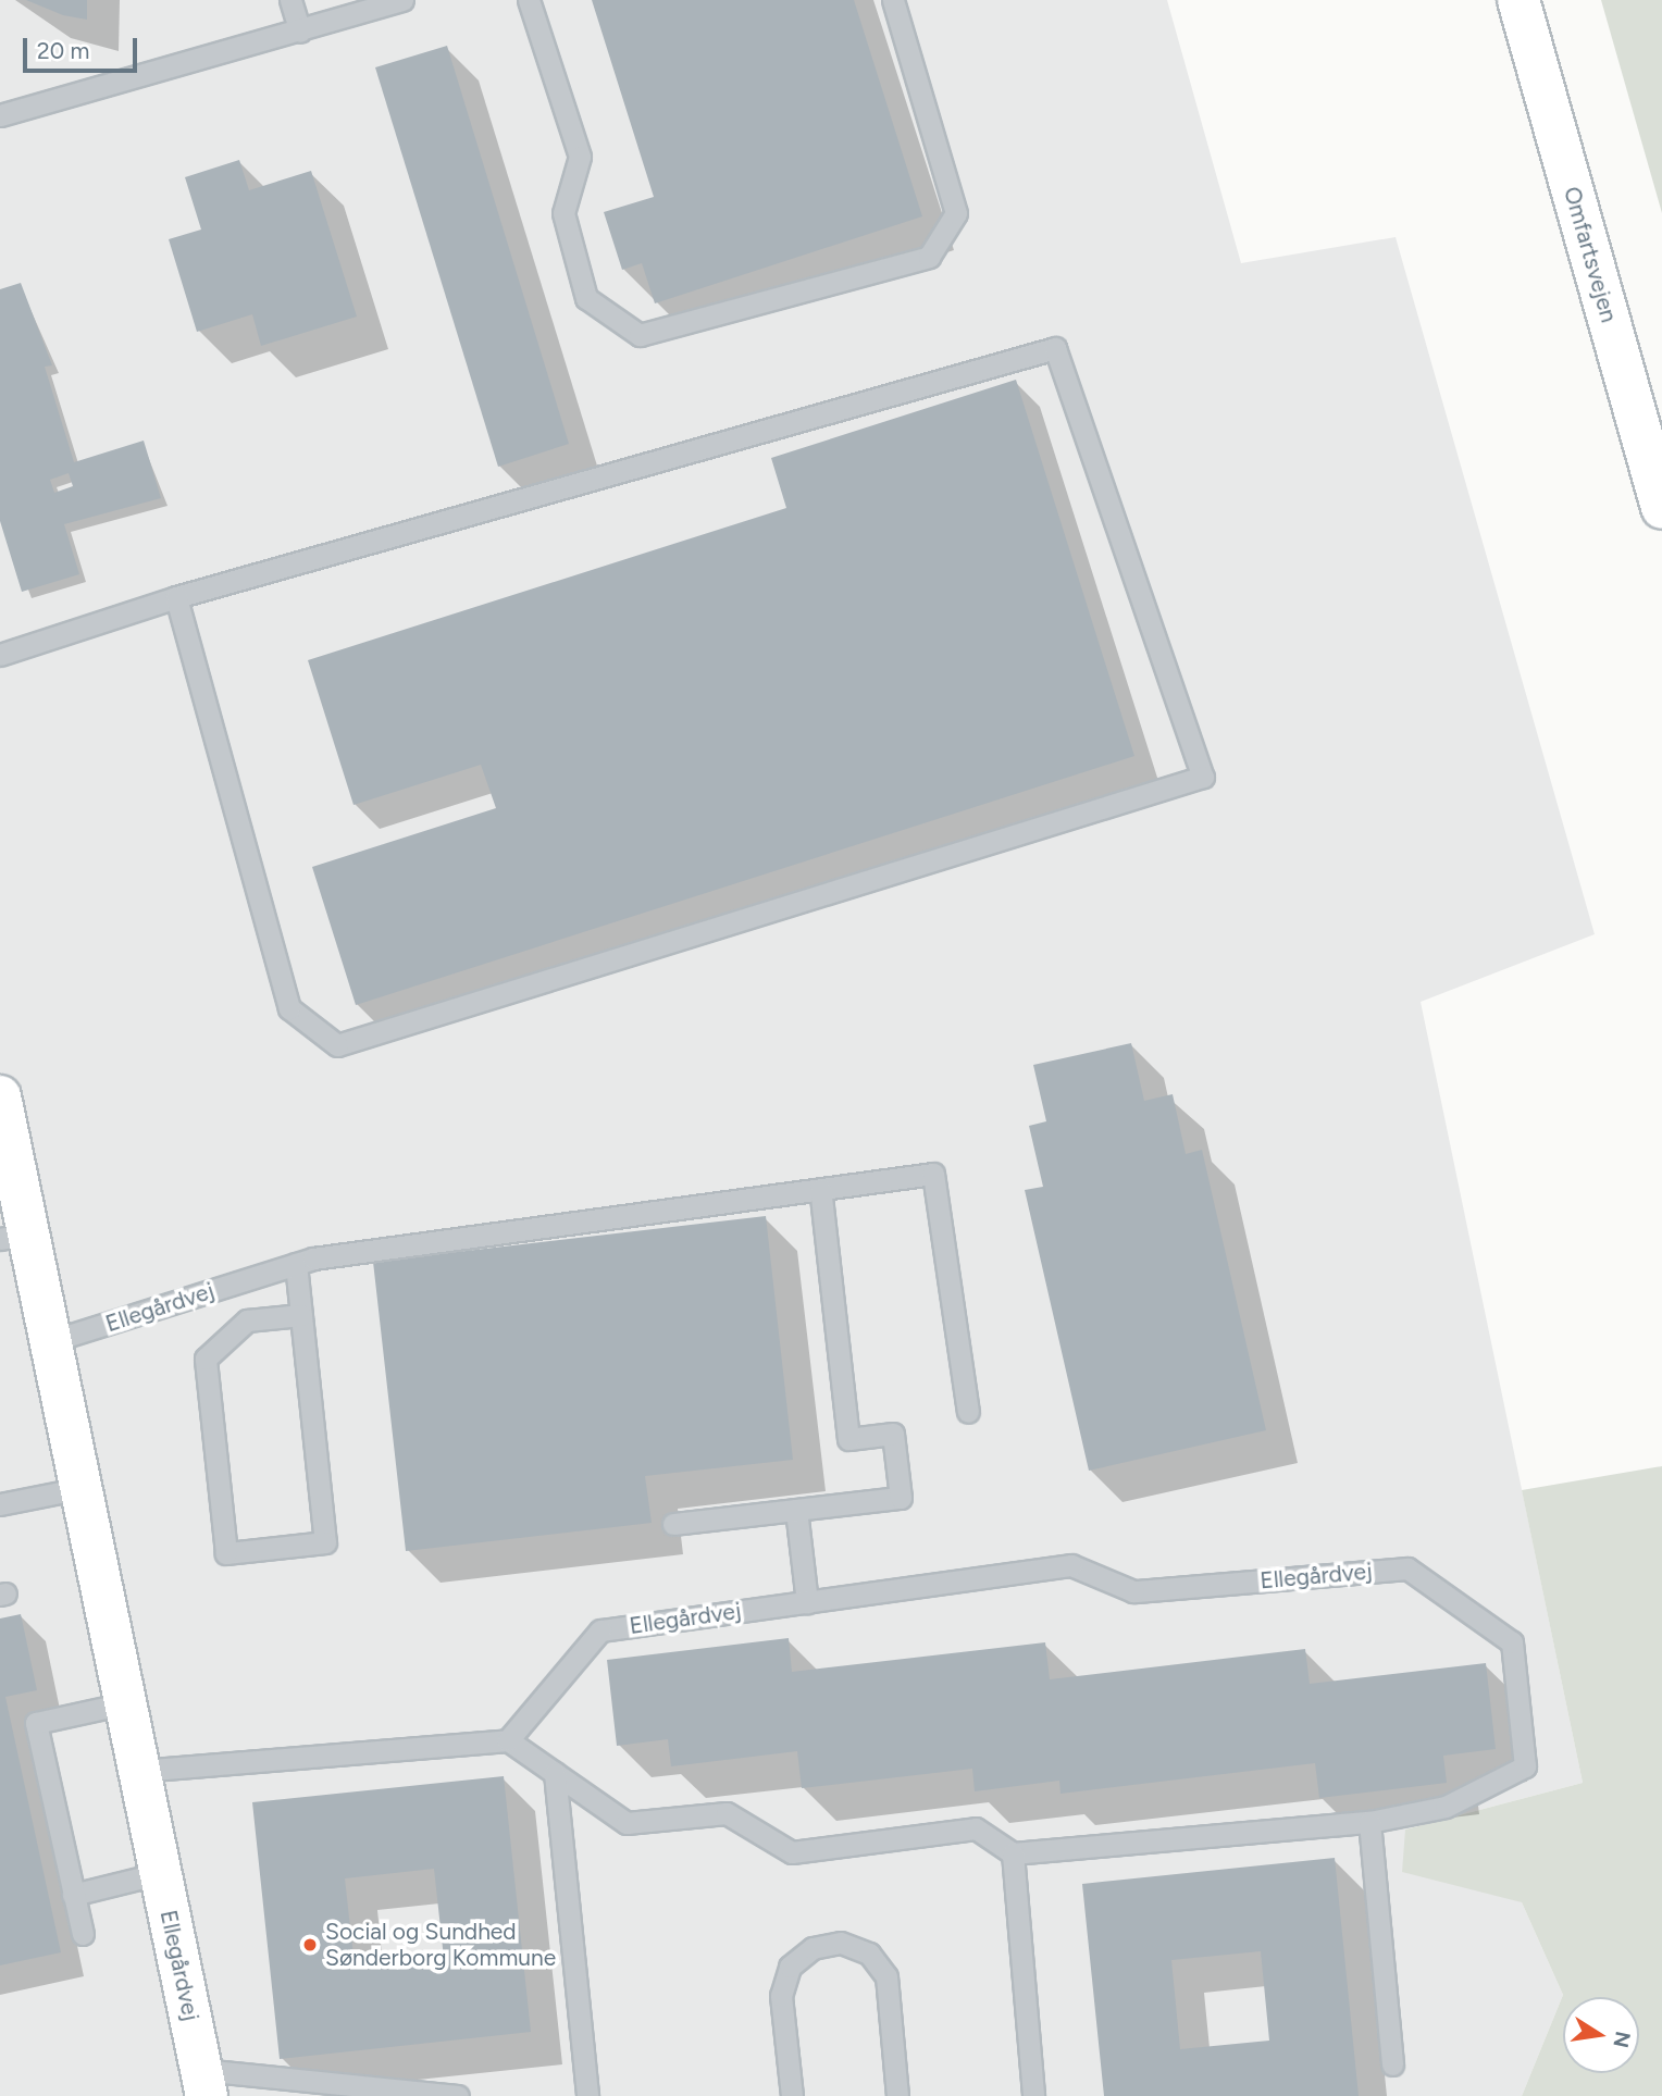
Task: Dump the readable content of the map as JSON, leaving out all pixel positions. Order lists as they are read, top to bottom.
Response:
{
  "streets": {
    "main road": ["Omfartsvejen", "Ellegårdvej"]
  },
  "places": ["Social og Sundhed Sønderborg Kommune"],
  "scale_bar": "20 m",
  "north": "right"
}
